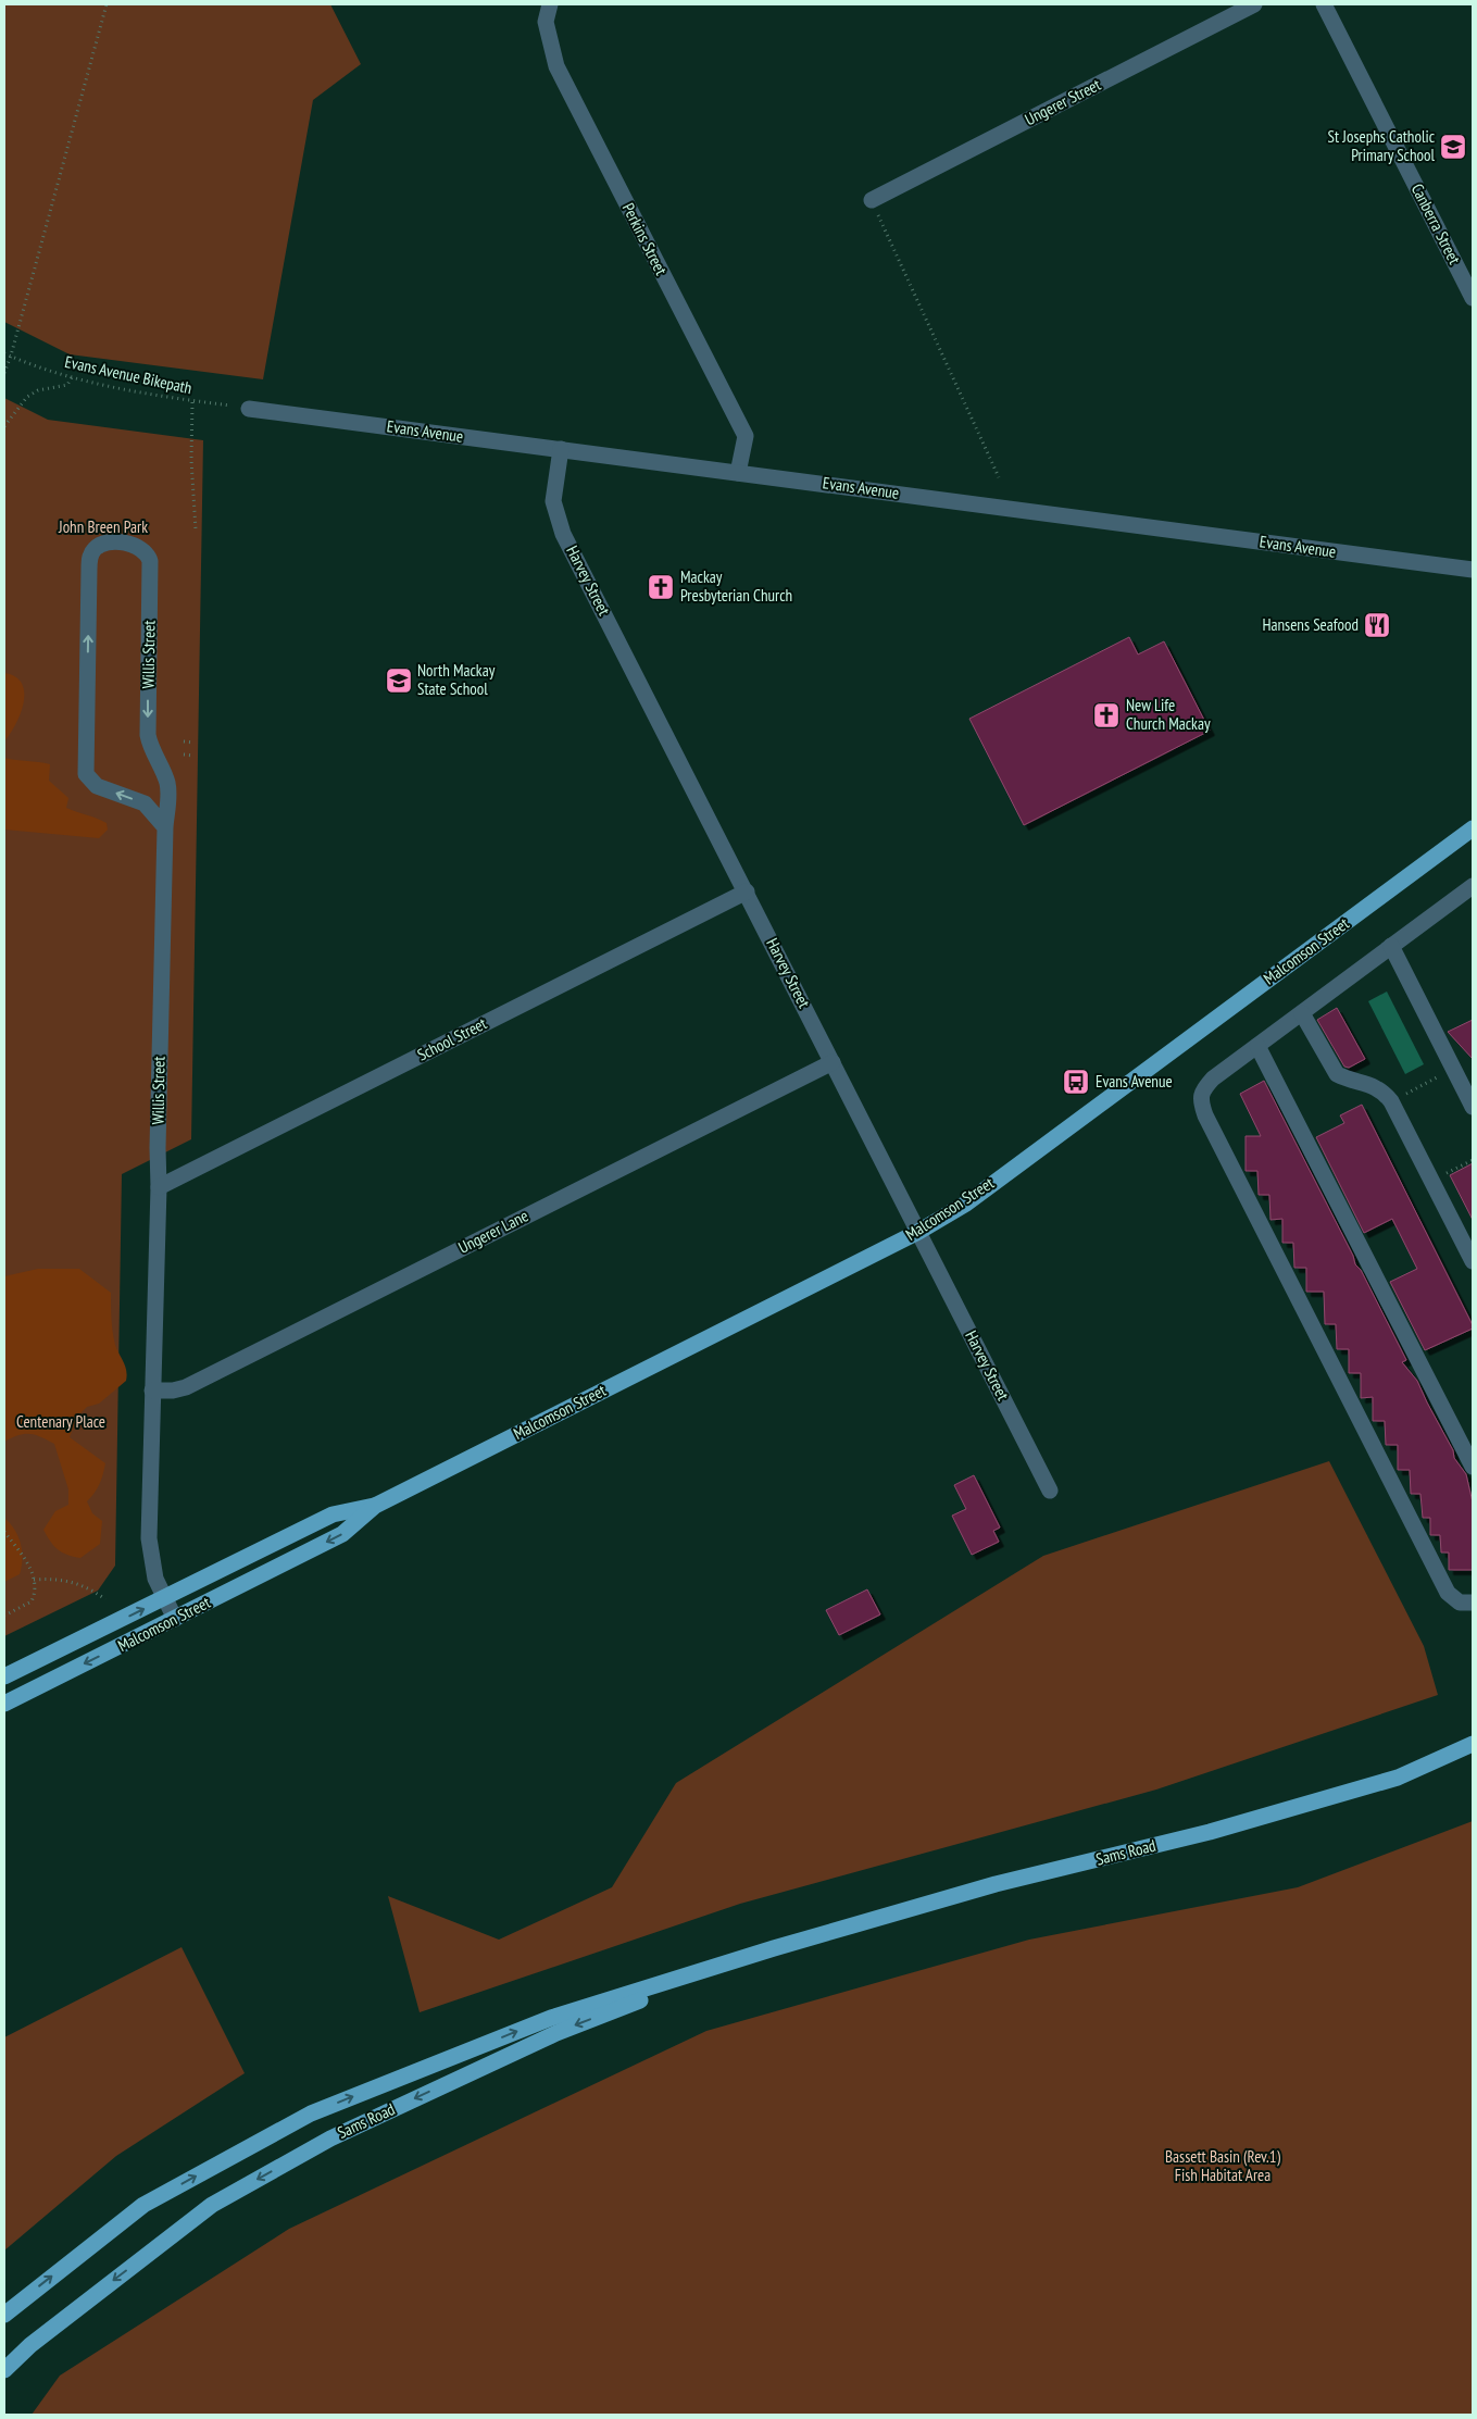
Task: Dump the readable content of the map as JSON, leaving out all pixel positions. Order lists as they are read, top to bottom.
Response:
{
  "streets": {
    "main road": ["Malcomson Street", "Sams Road"],
    "street": [
      "Ungerer Street",
      "Canberra Street",
      "Perkins Street",
      "Evans Avenue",
      "Harvey Street",
      "Willis Street",
      "School Street",
      "Ungerer Lane"
    ],
    "path": ["Evans Avenue Bikepath"]
  },
  "crossings": [
    ["Perkins Street", "Evans Avenue"],
    ["Evans Avenue Bikepath", "Evans Avenue"],
    ["Evans Avenue", "Harvey Street"],
    ["Harvey Street", "Malcomson Street"],
    ["Harvey Street", "School Street"],
    ["Harvey Street", "Ungerer Lane"],
    ["Willis Street", "Malcomson Street"],
    ["Willis Street", "School Street"],
    ["Willis Street", "Ungerer Lane"]
  ],
  "parks": ["John Breen Park", "Centenary Place", "Bassett Basin (Rev.1) Fish Habitat Area"],
  "places": {
    "school or university": ["St Josephs Catholic Primary School", "North Mackay State School"],
    "church": ["Mackay Presbyterian Church", "New Life Church Mackay"],
    "restaurant": ["Hansens Seafood"],
    "bus stop": ["Evans Avenue"]
  }
}
